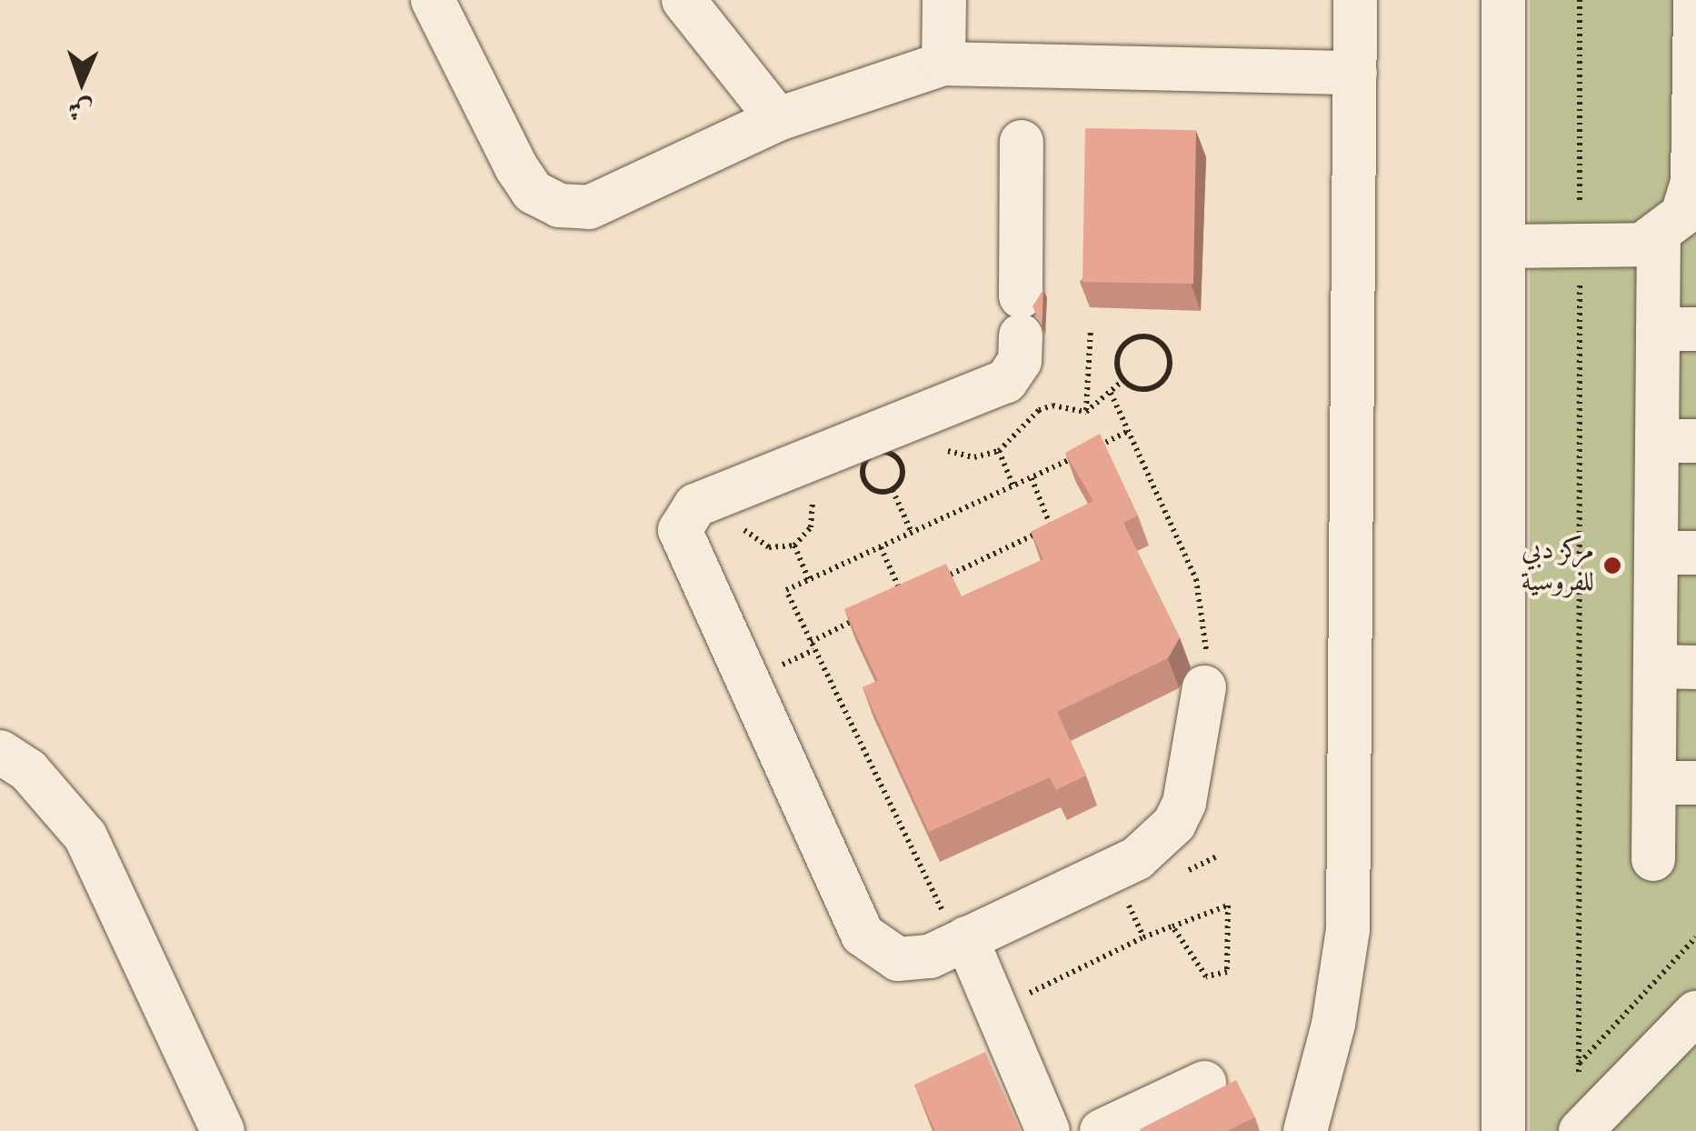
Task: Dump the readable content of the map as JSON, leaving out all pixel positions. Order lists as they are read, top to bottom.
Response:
{
  "places": ["مركز دبي للفروسية"],
  "north": "bottom"
}
